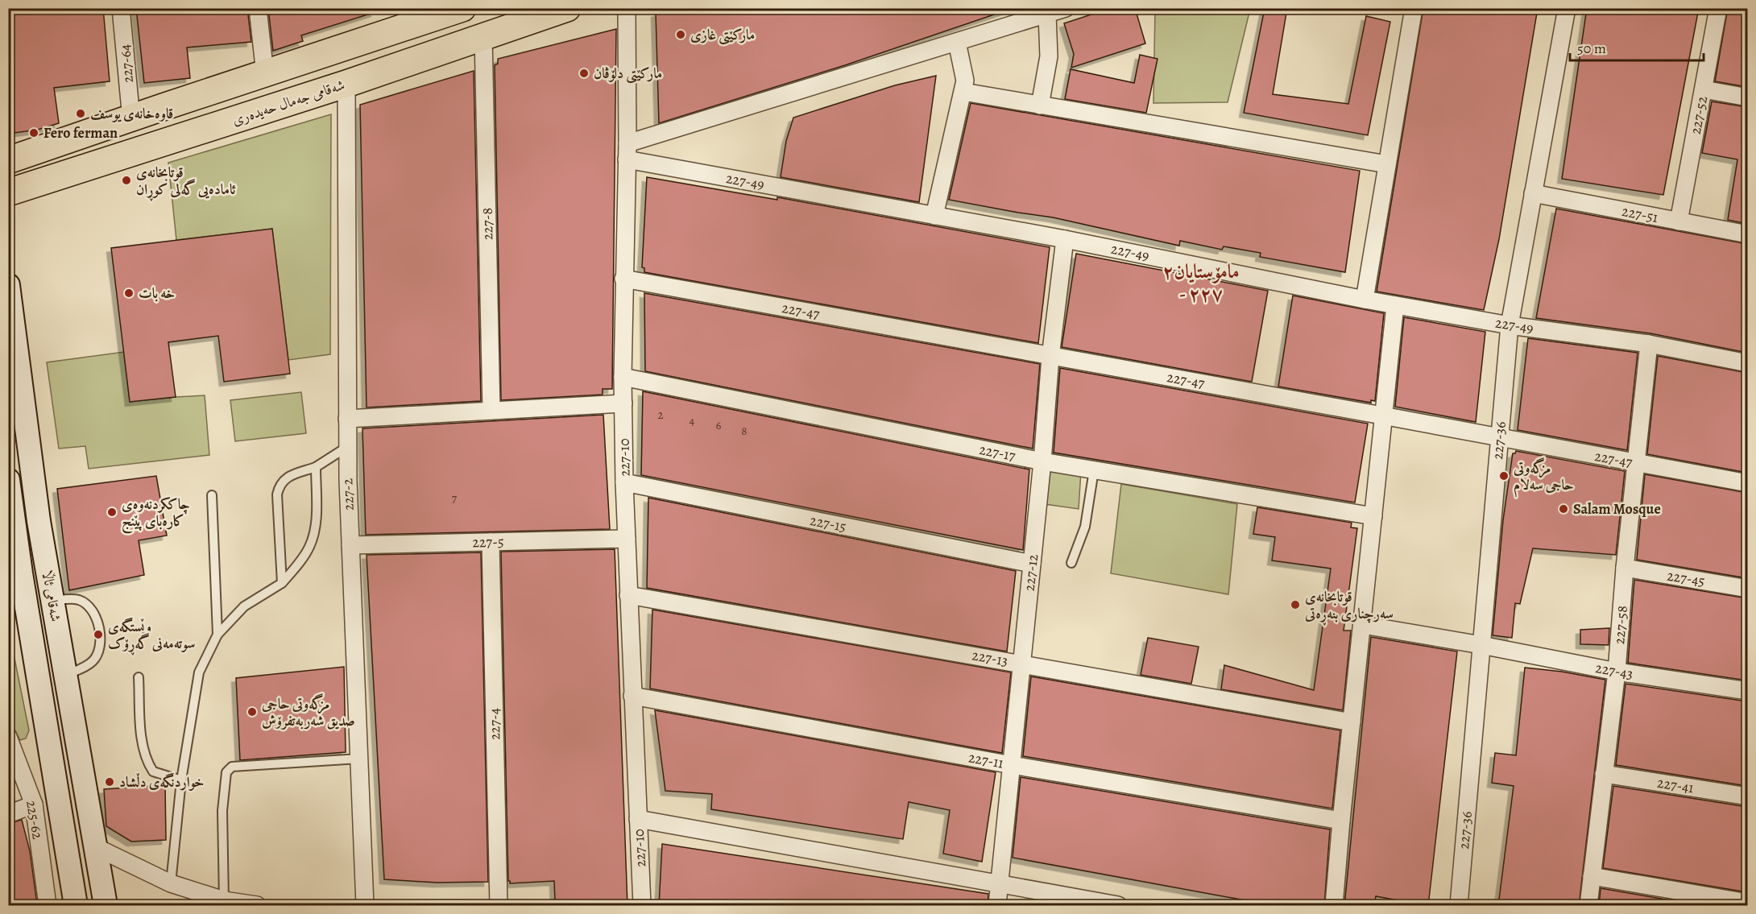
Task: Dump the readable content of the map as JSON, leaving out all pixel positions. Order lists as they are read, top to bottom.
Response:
{
  "streets": {
    "main road": ["شەقامی جەمال حەیدەری", "شه‌قامی ئاڵا"],
    "street": [
      "227-64",
      "227-52",
      "227-49",
      "227-51",
      "227-8",
      "227-47",
      "227-36",
      "227-17",
      "227-10",
      "227-2",
      "227-15",
      "227-5",
      "227-12",
      "227-45",
      "227-58",
      "227-13",
      "227-43",
      "227-4",
      "227-11",
      "227-41",
      "225-62"
    ]
  },
  "crossings": [
    ["شەقامی جەمال حەیدەری", "227-8"],
    ["شەقامی جەمال حەیدەری", "227-2"],
    ["227-52", "227-51"],
    ["227-49", "227-36"],
    ["227-49", "227-10"],
    ["227-49", "227-12"],
    ["227-49", "227-58"],
    ["227-51", "227-36"],
    ["227-47", "227-36"],
    ["227-47", "227-10"],
    ["227-47", "227-12"],
    ["227-47", "227-58"],
    ["227-36", "227-43"],
    ["227-17", "227-10"],
    ["227-17", "227-12"],
    ["227-10", "227-15"],
    ["227-10", "227-5"],
    ["227-10", "227-13"],
    ["227-10", "227-11"],
    ["227-2", "227-5"],
    ["227-15", "227-12"],
    ["227-5", "227-4"],
    ["227-12", "227-13"],
    ["227-12", "227-11"],
    ["227-45", "227-58"],
    ["227-58", "227-43"],
    ["227-58", "227-41"]
  ],
  "districts": ["مامۆستایان٢ - ٢٢٧"],
  "places": [
    "ماركێتی غازی",
    "ماركێتی دلۆڤان",
    "قاوەخانەی یوسف",
    "Fero ferman",
    "قوتابخانەی ئامادەیی گەلی کوڕان",
    "خه بات",
    "مزگەوتی حاجی سەلام",
    "Salam Mosque",
    "چاككردنەوەی كارەبای پێنج",
    "قوتابخانەی سەرچناری بنەڕەتی",
    "وێستگەی سوتەمەنی گەڕۆک",
    "مزگەوتی حاجی صدیق شەربەتفرۆش",
    "خواردنگەی دڵشاد"
  ],
  "house_numbers": [
    "2",
    "4",
    "6",
    "8",
    "7"
  ],
  "scale_bar": "50 m"
}
